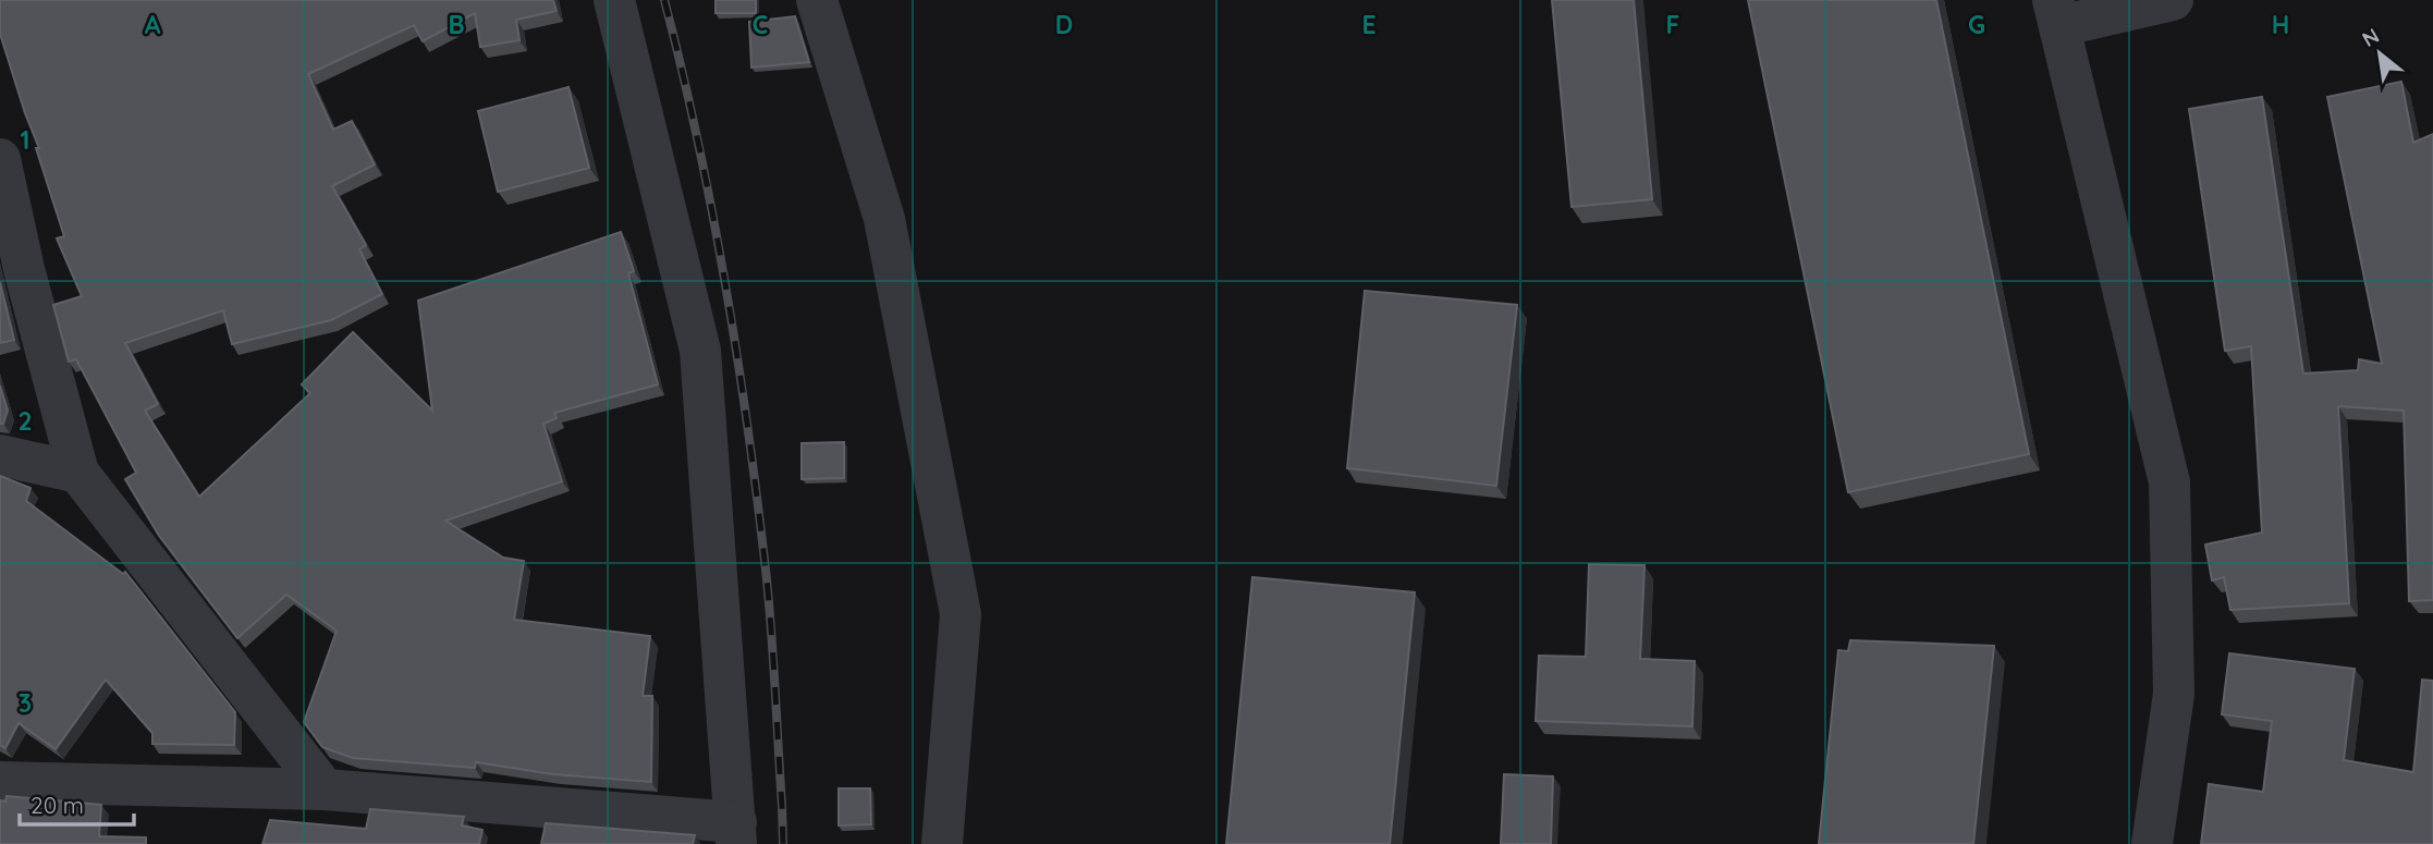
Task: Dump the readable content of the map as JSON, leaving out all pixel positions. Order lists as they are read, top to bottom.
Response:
{
  "scale_bar": "20 m",
  "north": "top left",
  "grid": {
    "columns": [
      "A",
      "B",
      "C",
      "D",
      "E",
      "F",
      "G",
      "H"
    ],
    "rows": ["1", "2", "3"]
  }
}
